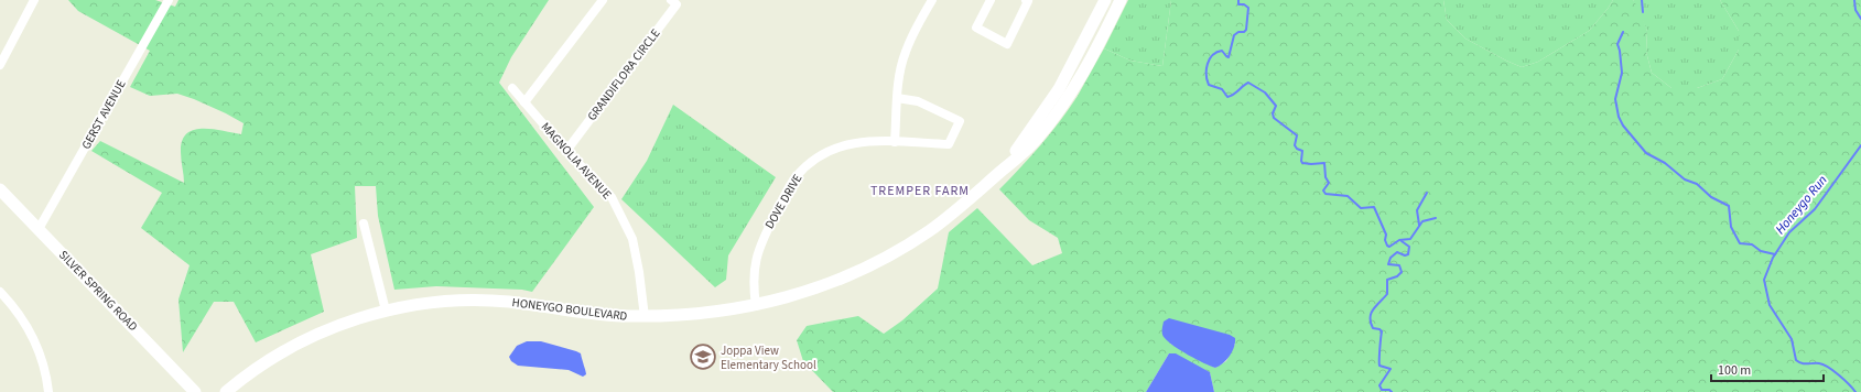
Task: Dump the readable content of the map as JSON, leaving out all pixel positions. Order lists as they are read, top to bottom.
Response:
{
  "streets": {
    "main road": ["SILVER SPRING ROAD", "HONEYGO BOULEVARD"],
    "street": [
      "GRANDIFLORA CIRCLE",
      "GERST AVENUE",
      "MAGNOLIA AVENUE",
      "DOVE DRIVE"
    ]
  },
  "crossings": [
    ["GRANDIFLORA CIRCLE", "MAGNOLIA AVENUE"],
    ["GERST AVENUE", "SILVER SPRING ROAD"],
    ["MAGNOLIA AVENUE", "HONEYGO BOULEVARD"],
    ["DOVE DRIVE", "HONEYGO BOULEVARD"]
  ],
  "districts": ["TREMPER FARM"],
  "water": ["Honeygo Run"],
  "places": {
    "school or university": ["Joppa View Elementary School"]
  },
  "scale_bar": "100 m"
}
